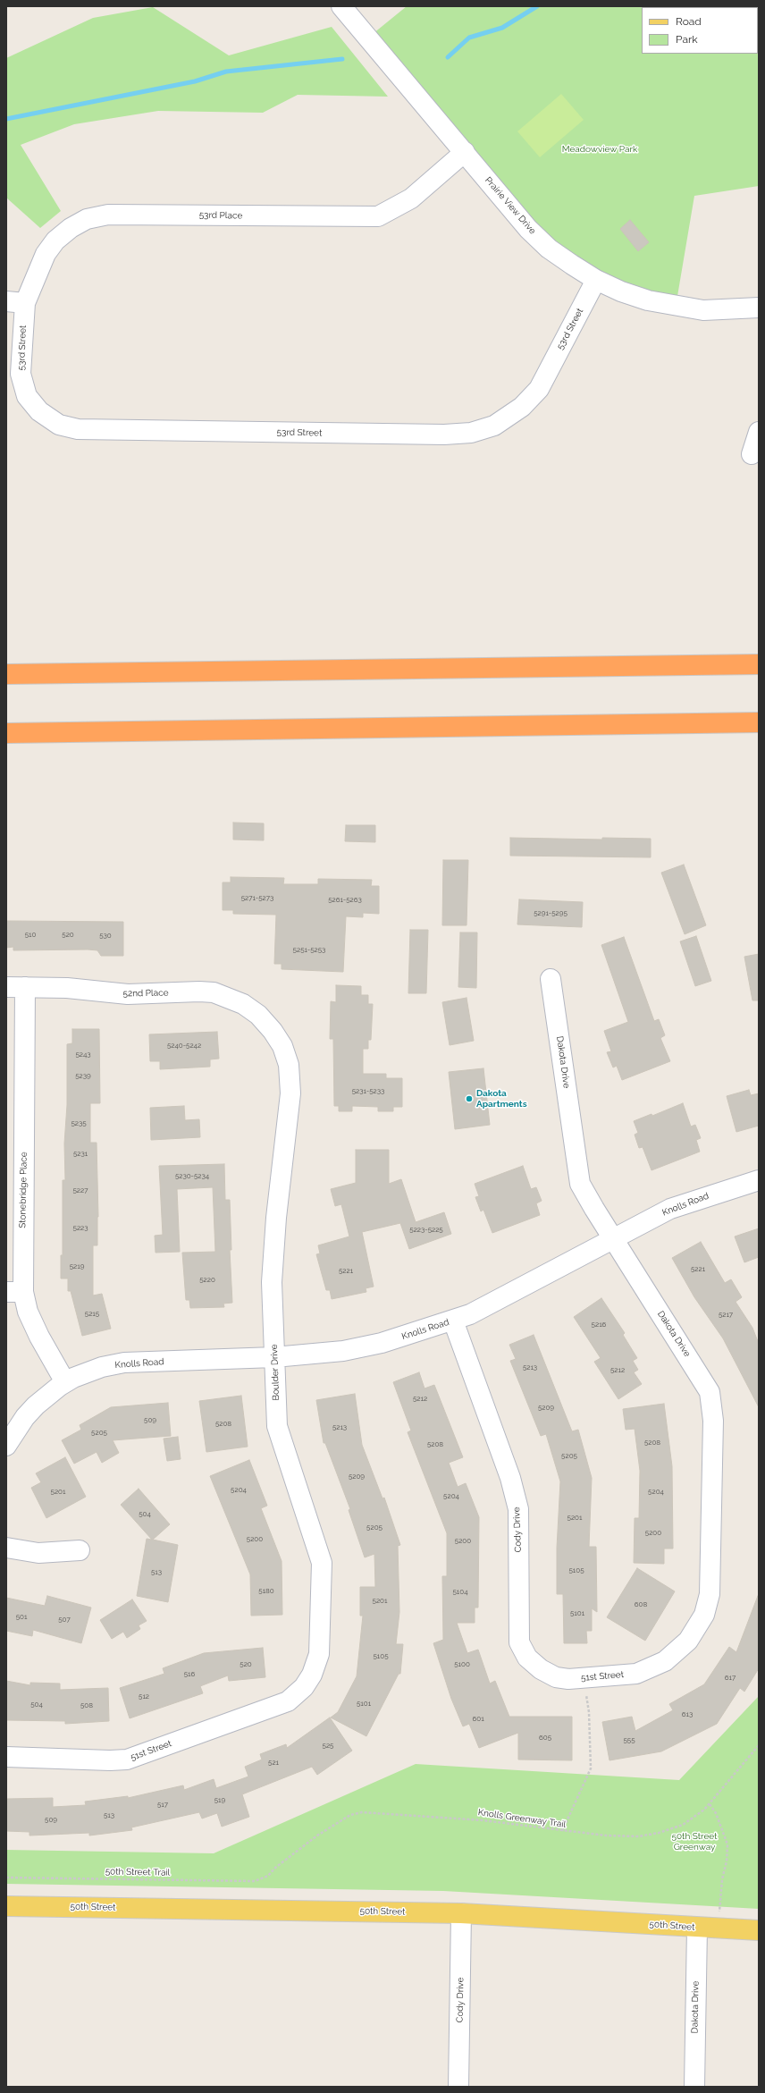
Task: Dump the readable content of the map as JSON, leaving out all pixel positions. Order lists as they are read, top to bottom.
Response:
{
  "streets": {
    "main road": ["50th Street"],
    "street": [
      "Prairie View Drive",
      "53rd Place",
      "53rd Street",
      "52nd Place",
      "Dakota Drive",
      "Stonebridge Place",
      "Knolls Road",
      "Boulder Drive",
      "Cody Drive",
      "51st Street"
    ],
    "path": ["Knolls Greenway Trail", "50th Street Trail"]
  },
  "crossings": [
    ["Prairie View Drive", "53rd Place"],
    ["Prairie View Drive", "53rd Street"],
    ["53rd Place", "53rd Street"],
    ["52nd Place", "Stonebridge Place"],
    ["52nd Place", "Boulder Drive"],
    ["Dakota Drive", "Knolls Road"],
    ["Dakota Drive", "51st Street"],
    ["Dakota Drive", "50th Street"],
    ["Stonebridge Place", "Knolls Road"],
    ["Knolls Road", "Boulder Drive"],
    ["Knolls Road", "Cody Drive"],
    ["Boulder Drive", "51st Street"],
    ["Cody Drive", "51st Street"],
    ["Cody Drive", "50th Street"],
    ["Knolls Greenway Trail", "50th Street Trail"]
  ],
  "parks": ["Meadowview Park", "50th Street Greenway"],
  "places": ["Dakota Apartments"],
  "house_numbers": [
    "5271-5273",
    "5261-5263",
    "5291-5295",
    "510",
    "520",
    "530",
    "5251-5253",
    "5240-5242",
    "5243",
    "5239",
    "5231-5233",
    "5235",
    "5231",
    "5230-5234",
    "5227",
    "5223",
    "5223-5225",
    "5219",
    "5221",
    "5221",
    "5220",
    "5215",
    "5217",
    "5216",
    "5213",
    "5212",
    "5212",
    "5209",
    "509",
    "5208",
    "5213",
    "5205",
    "5208",
    "5208",
    "5205",
    "5209",
    "5204",
    "5201",
    "5204",
    "5204",
    "504",
    "5201",
    "5205",
    "5200",
    "5200",
    "5200",
    "5105",
    "513",
    "5180",
    "5104",
    "5201",
    "608",
    "5101",
    "501",
    "507",
    "5105",
    "520",
    "5100",
    "516",
    "617",
    "512",
    "5101",
    "504",
    "508",
    "613",
    "601",
    "605",
    "555",
    "525",
    "521",
    "519",
    "517",
    "513",
    "509"
  ],
  "legend": ["Road", "Park"]
}
